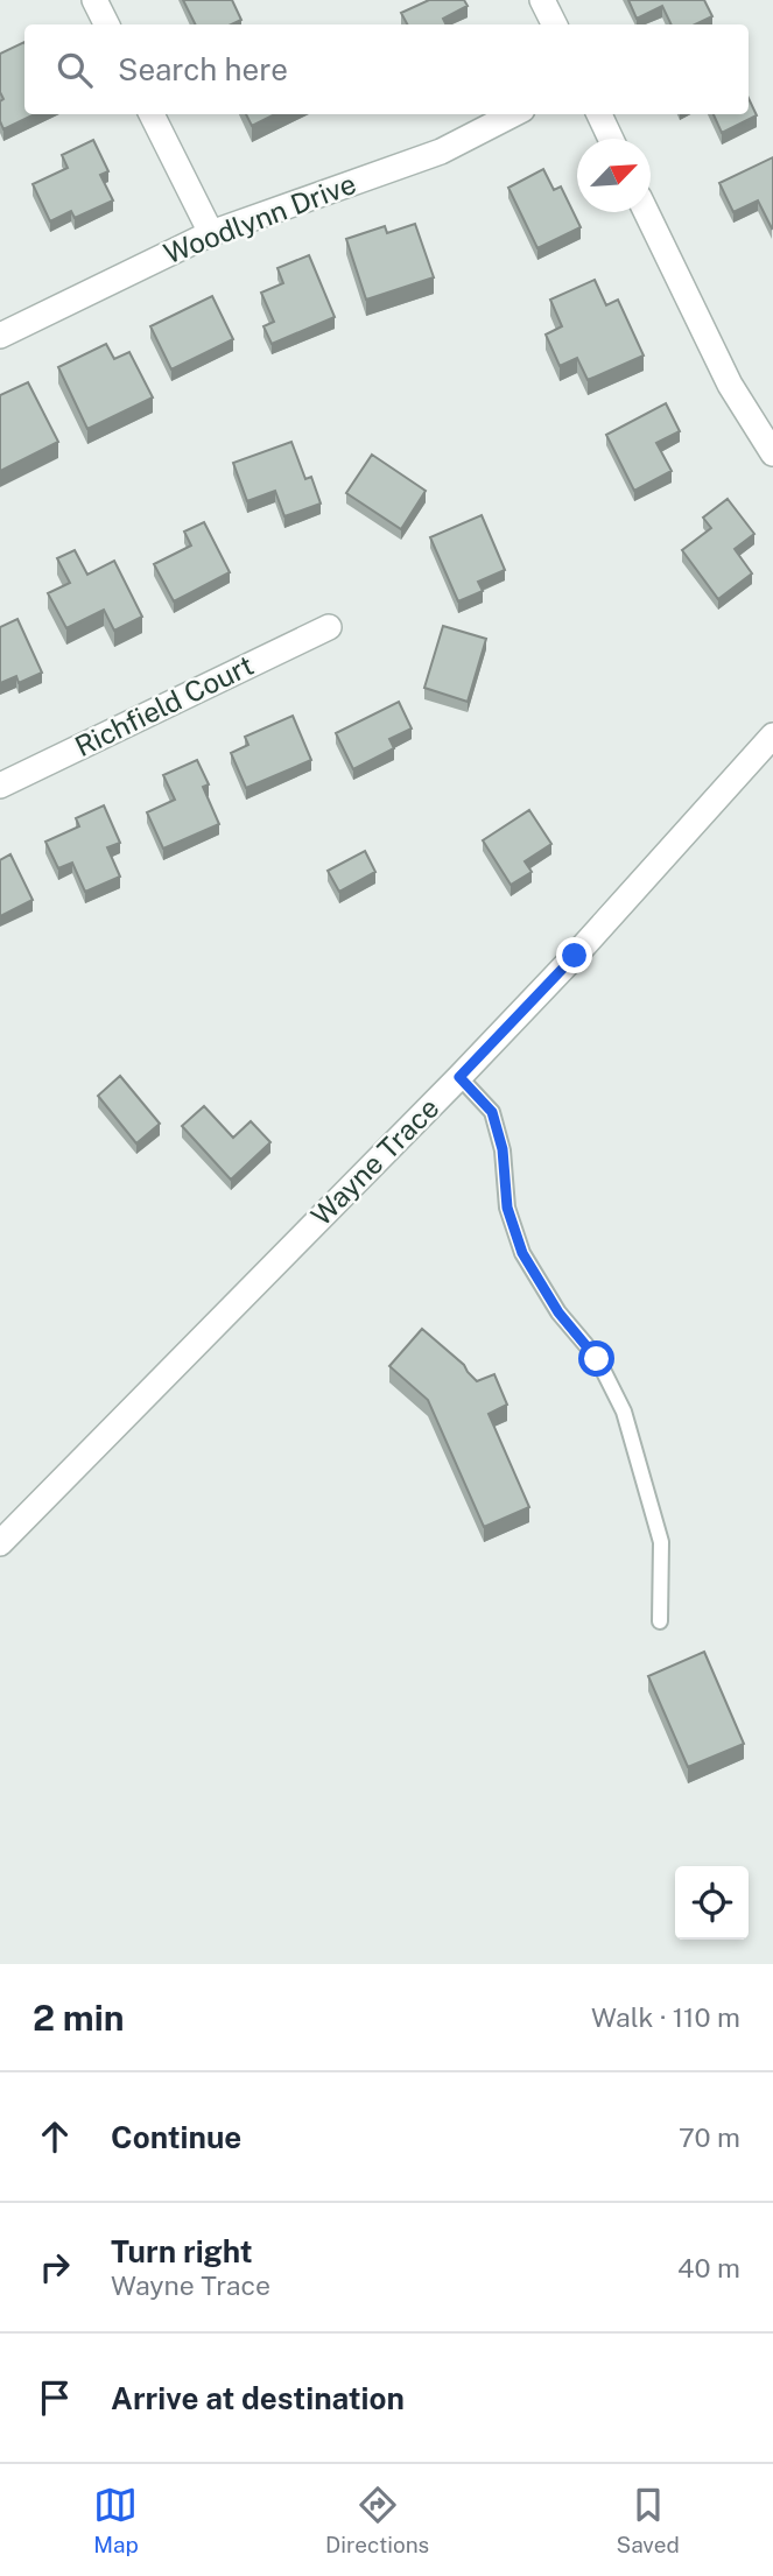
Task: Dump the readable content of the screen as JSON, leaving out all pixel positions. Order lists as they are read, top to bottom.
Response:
{
  "streets": {
    "street": ["Woodlynn Drive", "Richfield Court", "Wayne Trace"]
  },
  "north": "top right",
  "page": {
    "search": "Search here",
    "heading": ["2 min", "Walk · 110 m"],
    "list": [
      ["Continue", "70 m"],
      ["Turn right", "Wayne Trace", "40 m"],
      "Arrive at destination"
    ],
    "nav": ["Map", "Directions", "Saved"]
  }
}
